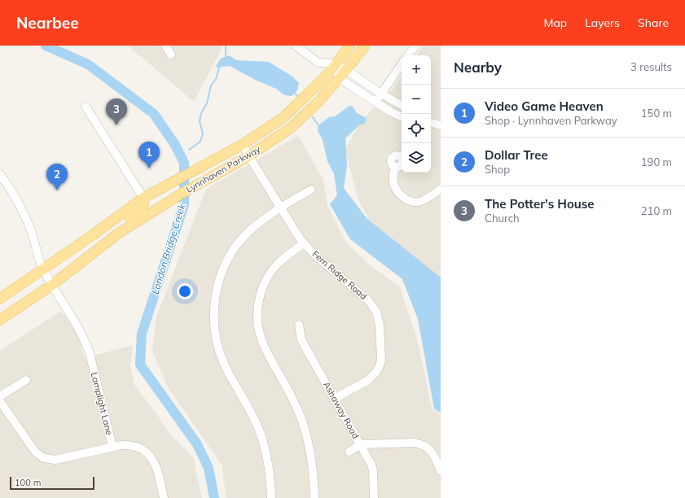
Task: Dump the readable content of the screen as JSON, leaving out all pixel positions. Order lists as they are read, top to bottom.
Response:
{
  "streets": {
    "main road": ["Lynnhaven Parkway"],
    "street": ["Fern Ridge Road", "Lamplight Lane", "Ashaway Road"]
  },
  "crossings": [
    ["Lynnhaven Parkway", "Fern Ridge Road"],
    ["Lynnhaven Parkway", "Lamplight Lane"],
    ["Fern Ridge Road", "Ashaway Road"]
  ],
  "water": ["London Bridge Creek"],
  "scale_bar": "100 m",
  "page": {
    "header": "Nearbee",
    "nav": ["Map", "Layers", "Share"],
    "heading": ["Nearby", "3 results"],
    "map_buttons": ["+", "−"],
    "list": [
      {
        "mark": "1",
        "name": "Video Game Heaven",
        "note": "Shop · Lynnhaven Parkway",
        "value": "150 m"
      },
      {
        "mark": "2",
        "name": "Dollar Tree",
        "note": "Shop",
        "value": "190 m"
      },
      {
        "mark": "3",
        "name": "The Potter's House",
        "note": "Church",
        "value": "210 m"
      }
    ],
    "pins": ["3", "1", "2"],
    "scale": "100 m"
  }
}
